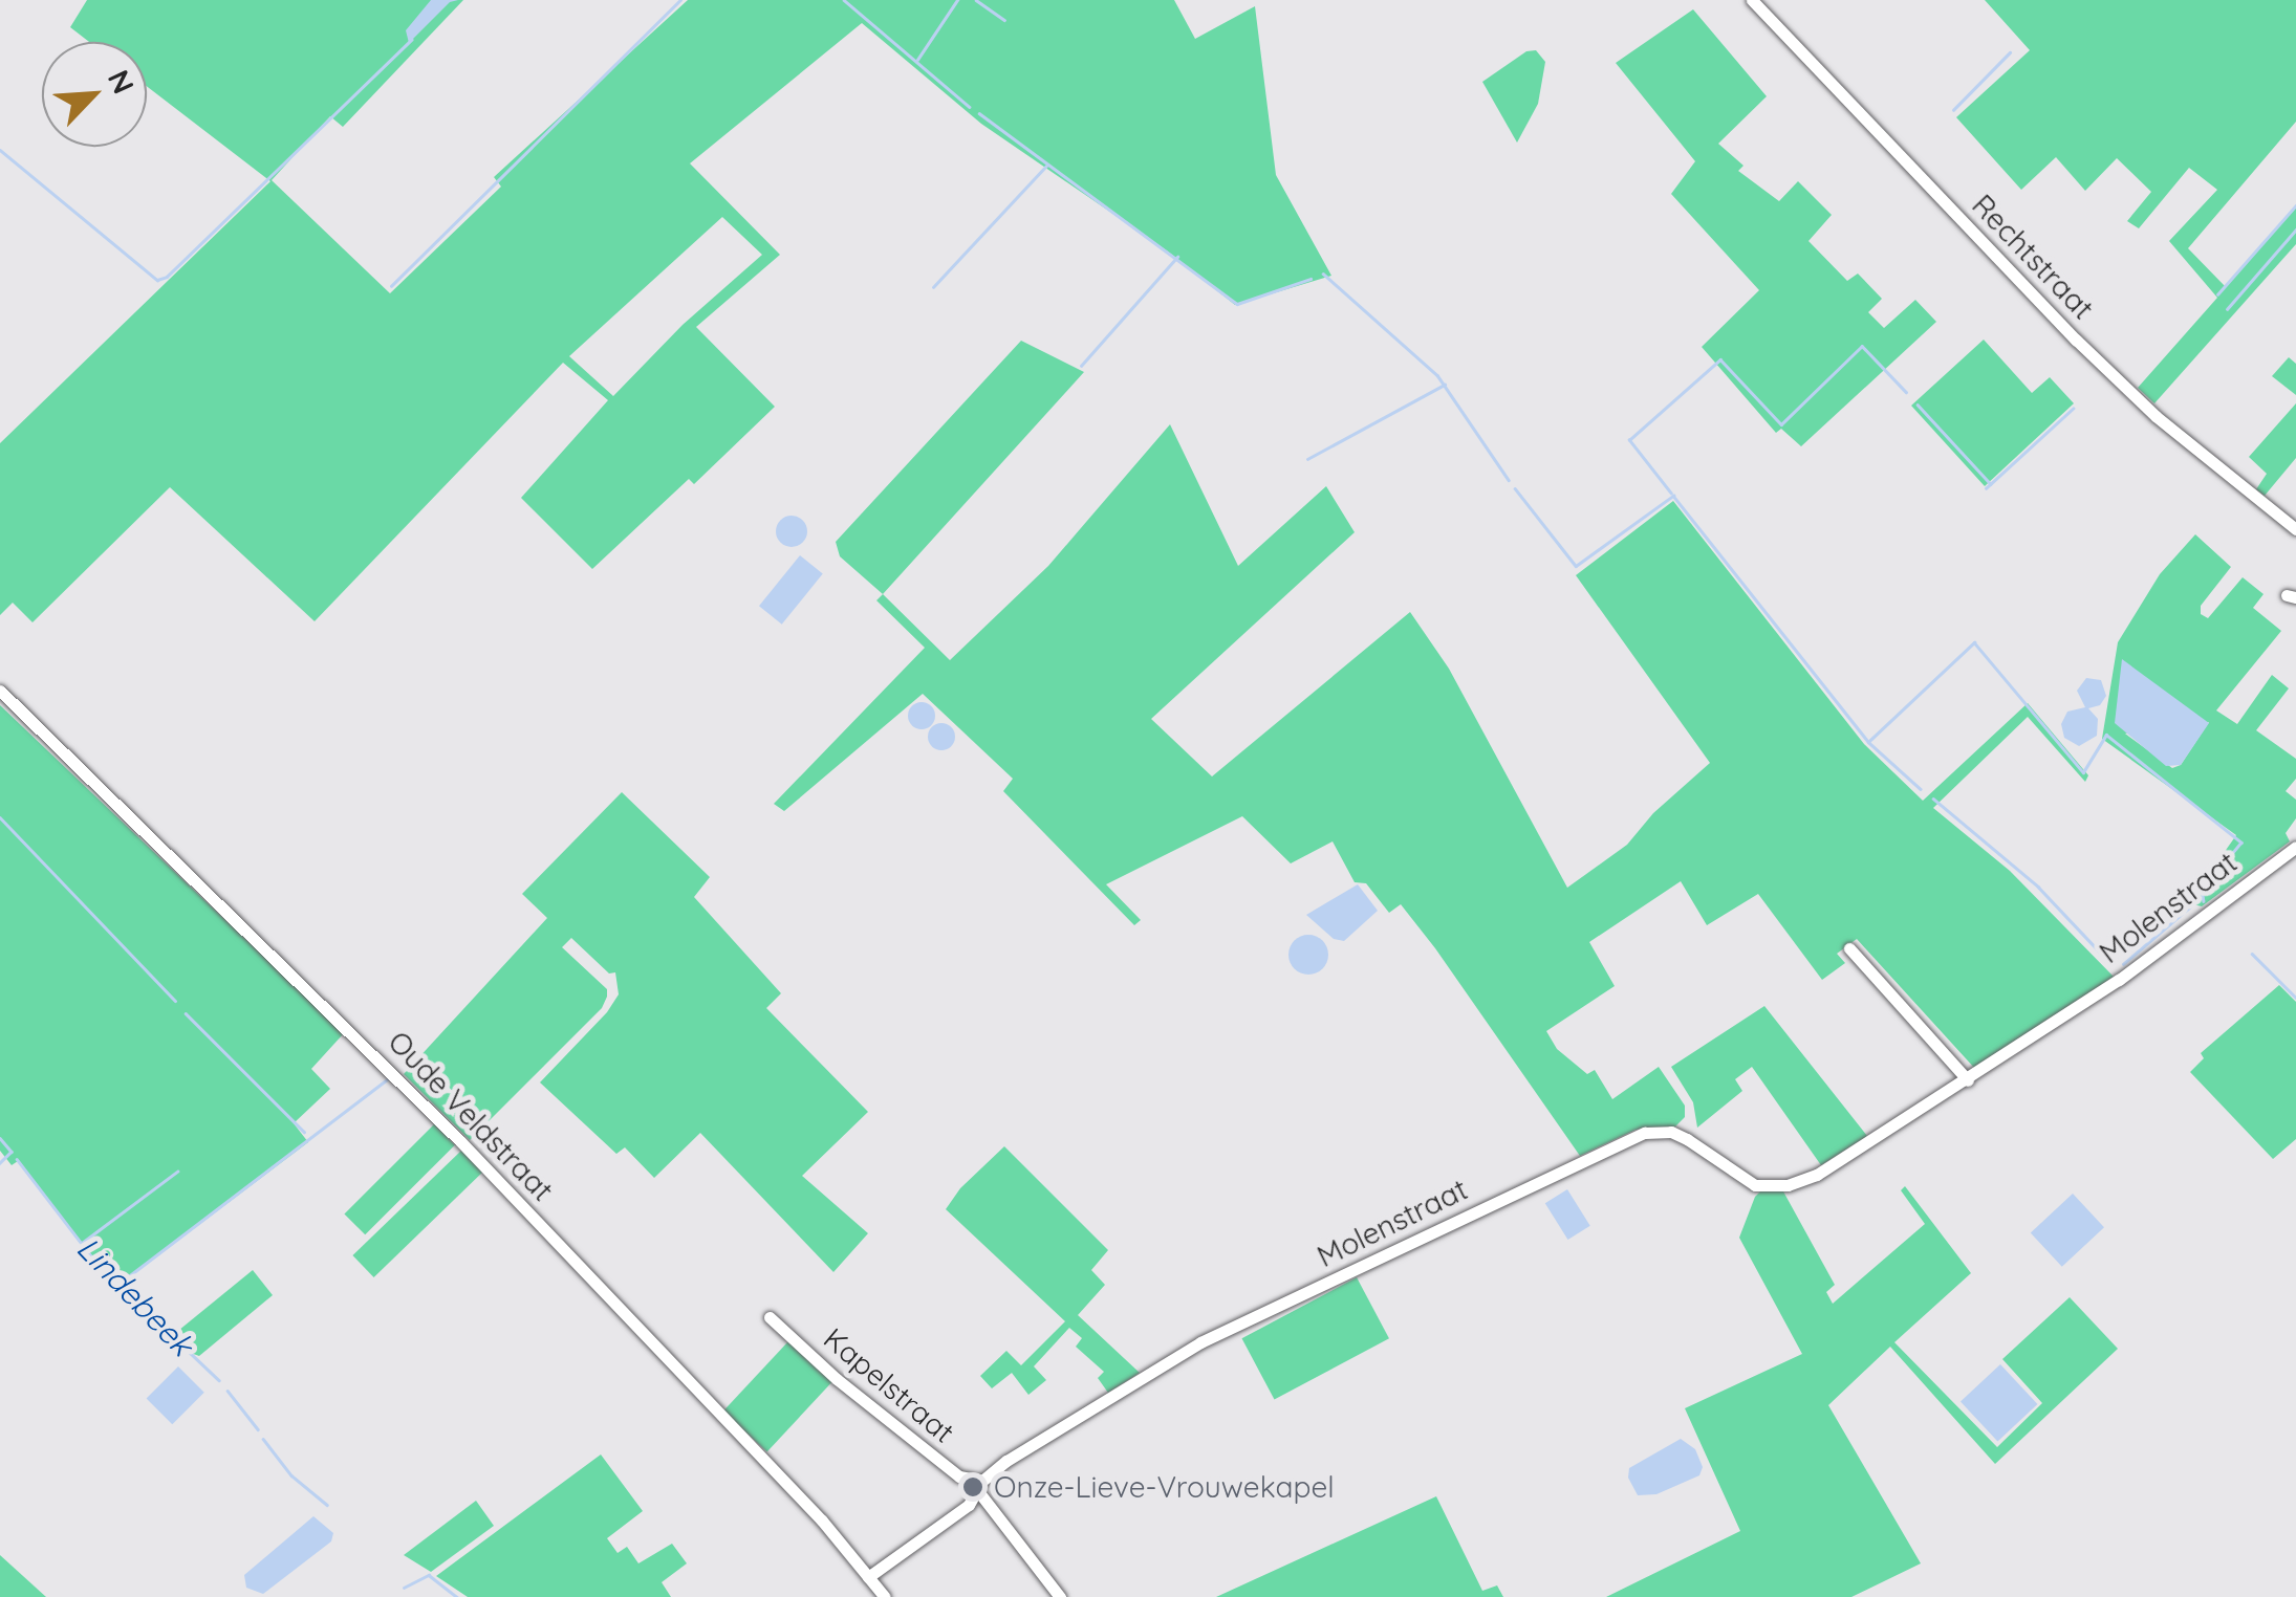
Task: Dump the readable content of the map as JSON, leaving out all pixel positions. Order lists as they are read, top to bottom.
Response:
{
  "streets": {
    "street": [
      "Rechtstraat",
      "Molenstraat",
      "Oude Veldstraat",
      "Kapelstraat"
    ]
  },
  "crossings": [
    ["Molenstraat", "Oude Veldstraat"],
    ["Molenstraat", "Kapelstraat"]
  ],
  "water": ["Lindebeek"],
  "places": ["Onze-Lieve-Vrouwekapel"],
  "north": "top right"
}
